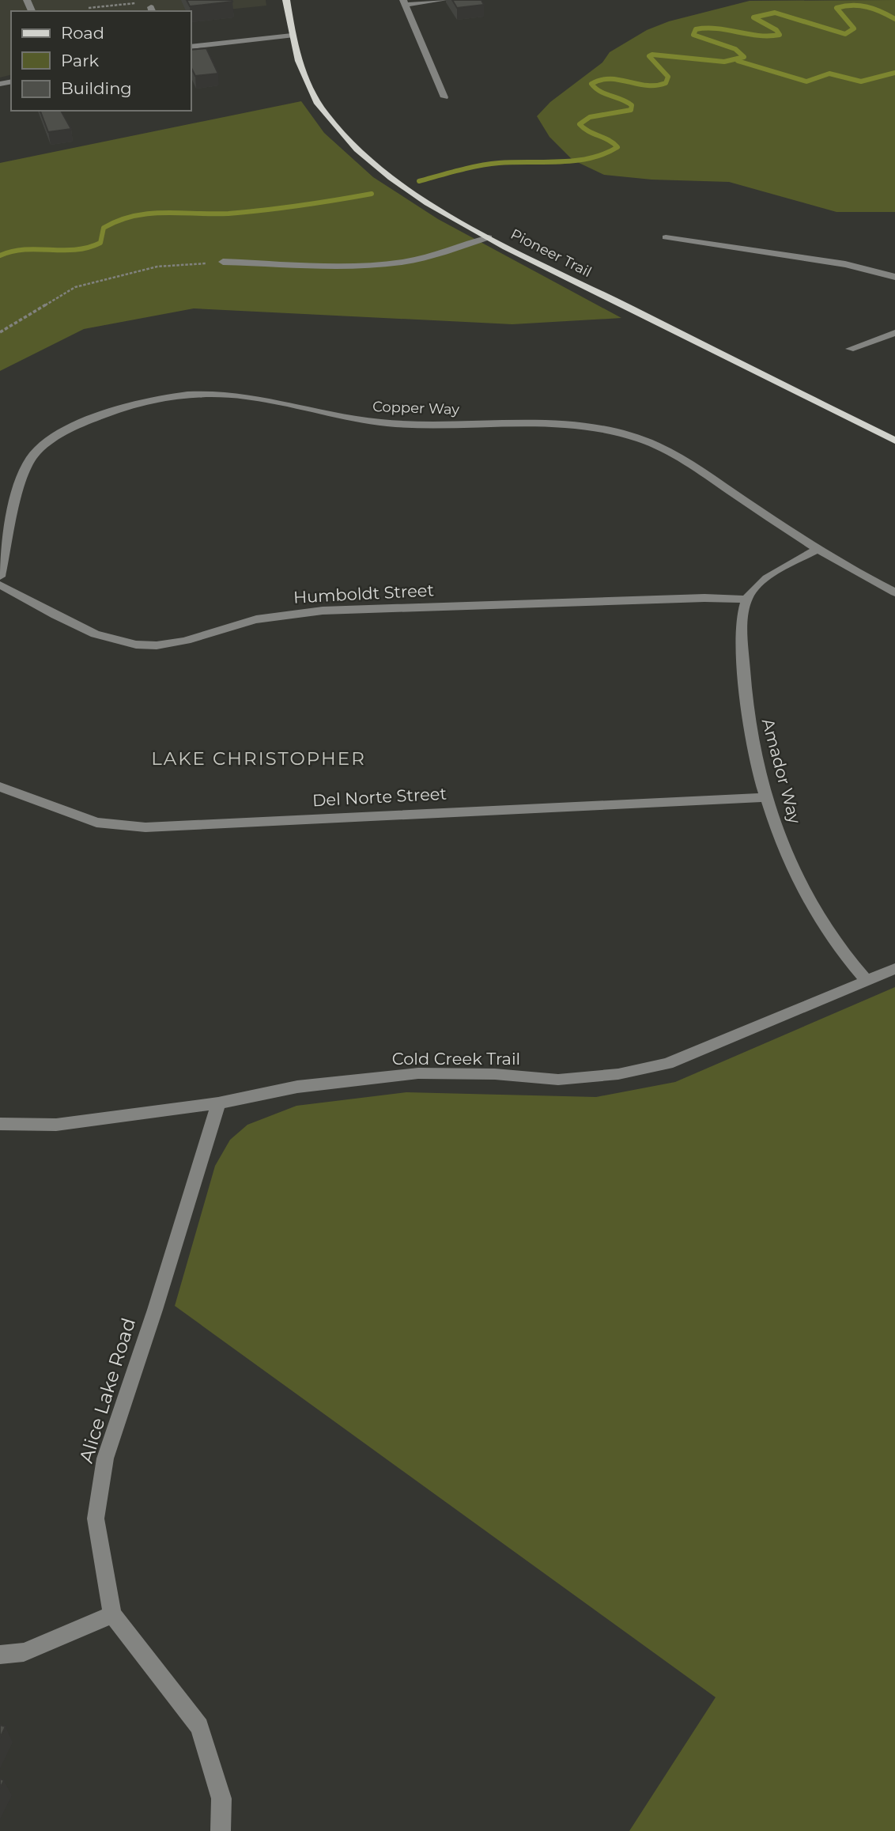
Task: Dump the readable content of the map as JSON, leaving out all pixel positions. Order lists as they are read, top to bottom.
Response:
{
  "streets": {
    "main road": ["Pioneer Trail"],
    "street": [
      "Copper Way",
      "Humboldt Street",
      "Amador Way",
      "Del Norte Street",
      "Cold Creek Trail",
      "Alice Lake Road"
    ]
  },
  "crossings": [
    ["Humboldt Street", "Amador Way"],
    ["Amador Way", "Del Norte Street"],
    ["Amador Way", "Cold Creek Trail"],
    ["Cold Creek Trail", "Alice Lake Road"]
  ],
  "districts": ["LAKE CHRISTOPHER"],
  "legend": ["Road", "Park", "Building"]
}
